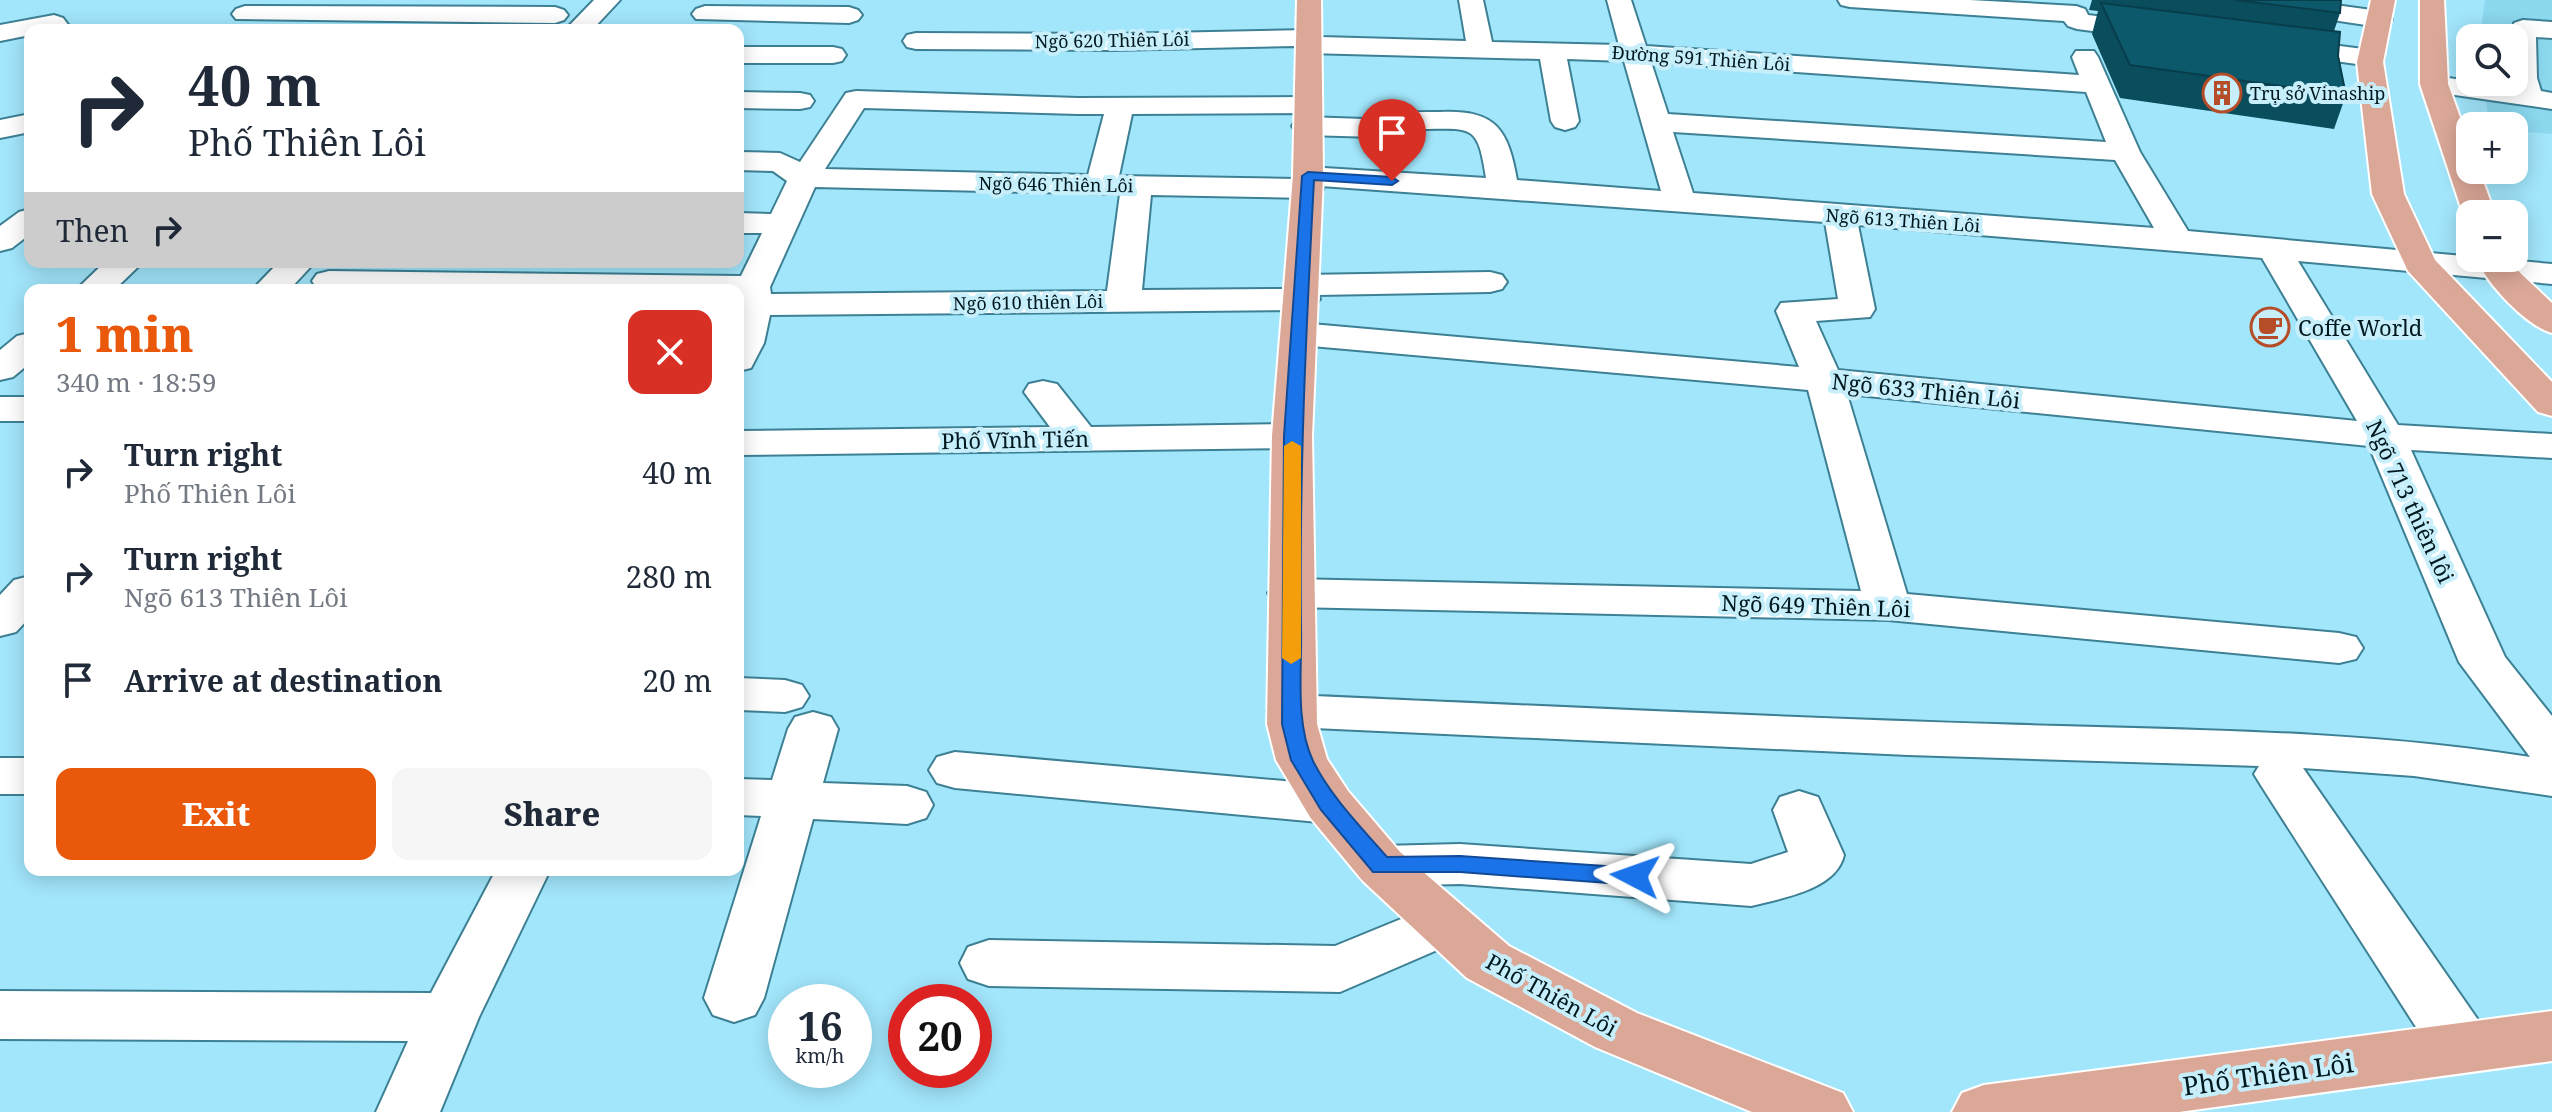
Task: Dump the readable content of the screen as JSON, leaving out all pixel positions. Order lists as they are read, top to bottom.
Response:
{
  "streets": {
    "main road": ["Phố Thiên Lôi"],
    "street": [
      "Ngõ 620 Thiên Lôi",
      "Đường 591 Thiên Lôi",
      "Ngõ 646 Thiên Lôi",
      "Ngõ 613 Thiên Lôi",
      "Ngõ 610 thiên Lôi",
      "Ngõ 633 Thiên Lôi",
      "Phố Vĩnh Tiến",
      "Ngõ 713 thiên lôi",
      "Ngõ 649 Thiên Lôi"
    ]
  },
  "crossings": [
    ["Ngõ 620 Thiên Lôi", "Đường 591 Thiên Lôi"],
    ["Ngõ 620 Thiên Lôi", "Phố Thiên Lôi"],
    ["Đường 591 Thiên Lôi", "Phố Thiên Lôi"],
    ["Ngõ 646 Thiên Lôi", "Ngõ 613 Thiên Lôi"],
    ["Ngõ 646 Thiên Lôi", "Phố Thiên Lôi"],
    ["Ngõ 613 Thiên Lôi", "Ngõ 713 thiên lôi"],
    ["Ngõ 613 Thiên Lôi", "Phố Thiên Lôi"],
    ["Ngõ 610 thiên Lôi", "Ngõ 633 Thiên Lôi"],
    ["Ngõ 610 thiên Lôi", "Phố Thiên Lôi"],
    ["Ngõ 633 Thiên Lôi", "Ngõ 713 thiên lôi"],
    ["Ngõ 633 Thiên Lôi", "Phố Thiên Lôi"],
    ["Phố Vĩnh Tiến", "Phố Thiên Lôi"],
    ["Ngõ 649 Thiên Lôi", "Phố Thiên Lôi"]
  ],
  "places": {
    "building": ["Trụ sở Vinaship"],
    "cafe": ["Coffe World"]
  },
  "page": {
    "map_buttons": ["+", "−"],
    "turn": ["40 m", "Phố Thiên Lôi"],
    "then": "Then",
    "heading": ["1 min", "340 m · 18:59"],
    "list": [
      {
        "name": "Turn right",
        "note": "Phố Thiên Lôi",
        "value": "40 m"
      },
      {
        "name": "Turn right",
        "note": "Ngõ 613 Thiên Lôi",
        "value": "280 m"
      },
      {
        "name": "Arrive at destination",
        "value": "20 m"
      }
    ],
    "buttons": ["Exit", "Share"],
    "speed": "16 km/h",
    "limit": "20"
  }
}
